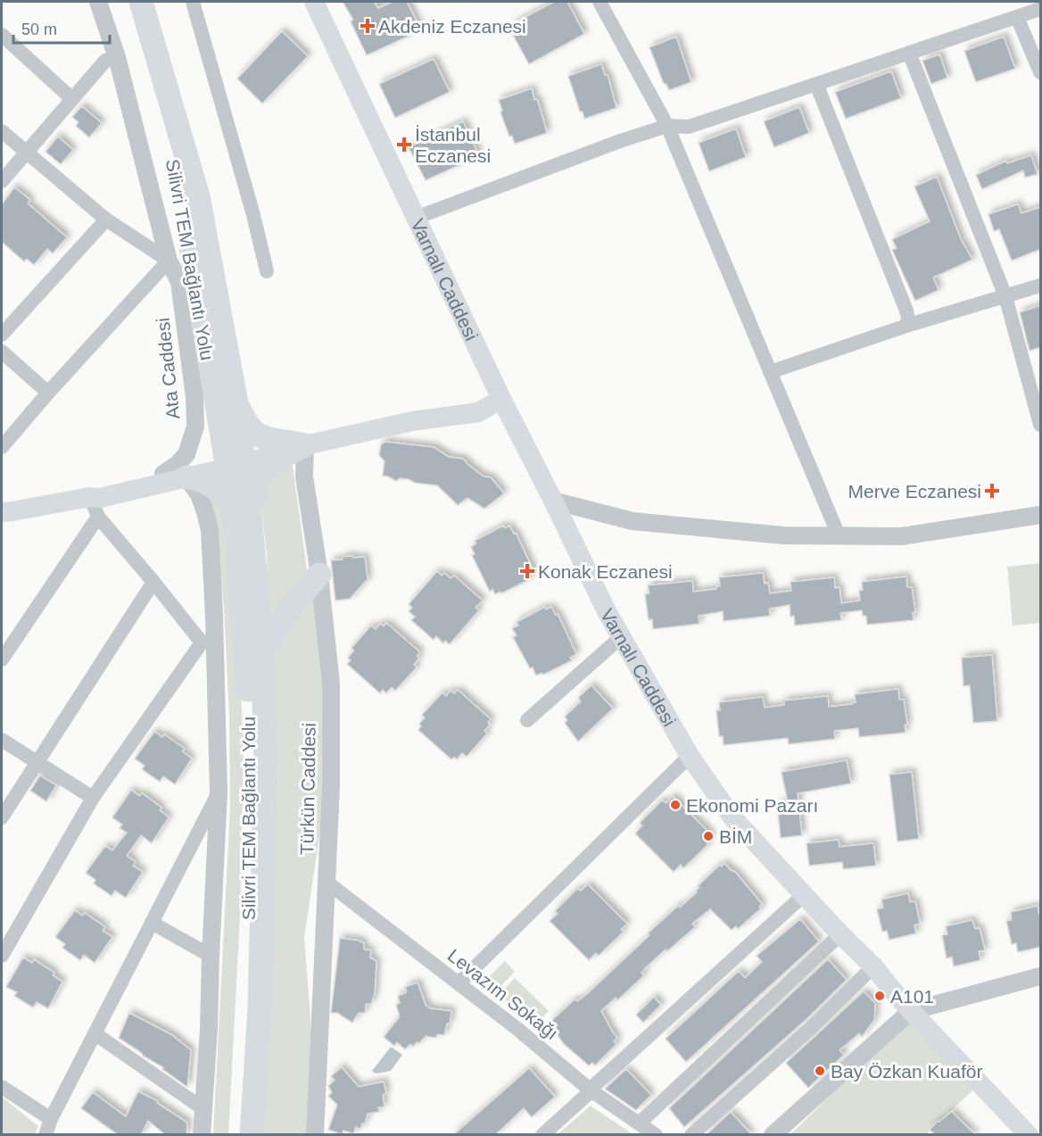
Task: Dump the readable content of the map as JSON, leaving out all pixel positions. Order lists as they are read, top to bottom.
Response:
{
  "streets": {
    "highway": ["Silivri TEM Bağlantı Yolu"],
    "main road": ["Varnalı Caddesi"],
    "street": ["Ata Caddesi", "Türkün Caddesi", "Levazım Sokağı"]
  },
  "crossings": [
    ["Türkün Caddesi", "Levazım Sokağı"]
  ],
  "places": {
    "health": [
      "Akdeniz Eczanesi",
      "İstanbul Eczanesi",
      "Merve Eczanesi",
      "Konak Eczanesi"
    ],
    "other": [
      "Ekonomi Pazarı",
      "BİM",
      "A101",
      "Bay Özkan Kuaför"
    ]
  },
  "scale_bar": "50 m"
}
